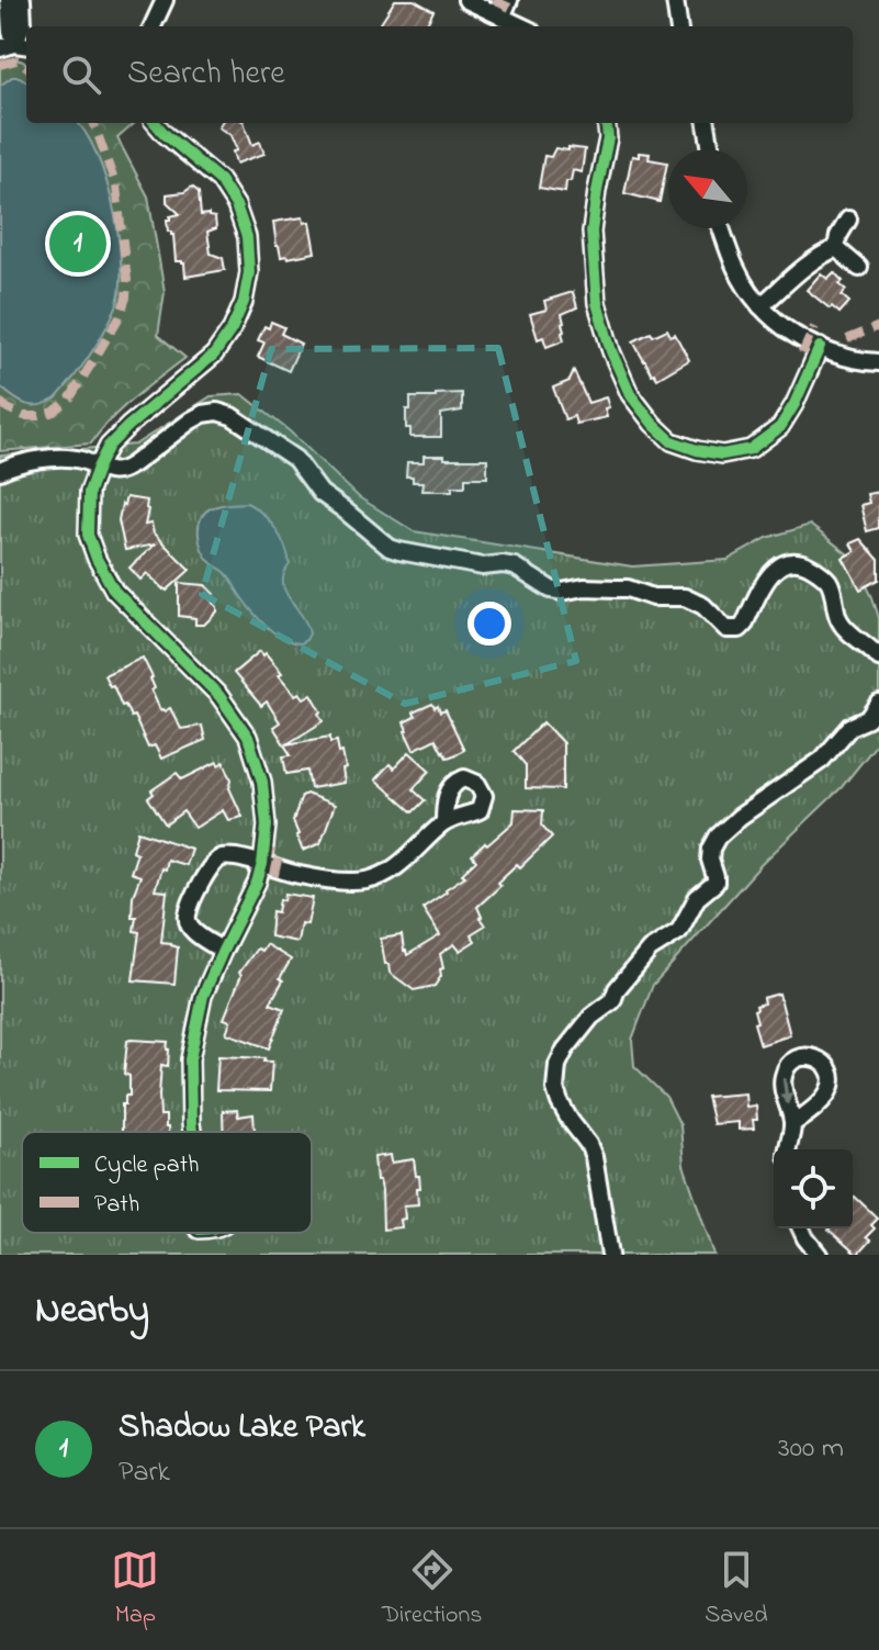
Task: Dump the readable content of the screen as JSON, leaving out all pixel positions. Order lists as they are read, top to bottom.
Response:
{
  "legend": ["Cycle path", "Path"],
  "north": "top left",
  "page": {
    "search": "Search here",
    "pins": "1",
    "heading": "Nearby",
    "list": [
      {
        "mark": "1",
        "name": "Shadow Lake Park",
        "note": "Park",
        "value": "300 m"
      }
    ],
    "nav": ["Map", "Directions", "Saved"]
  }
}
